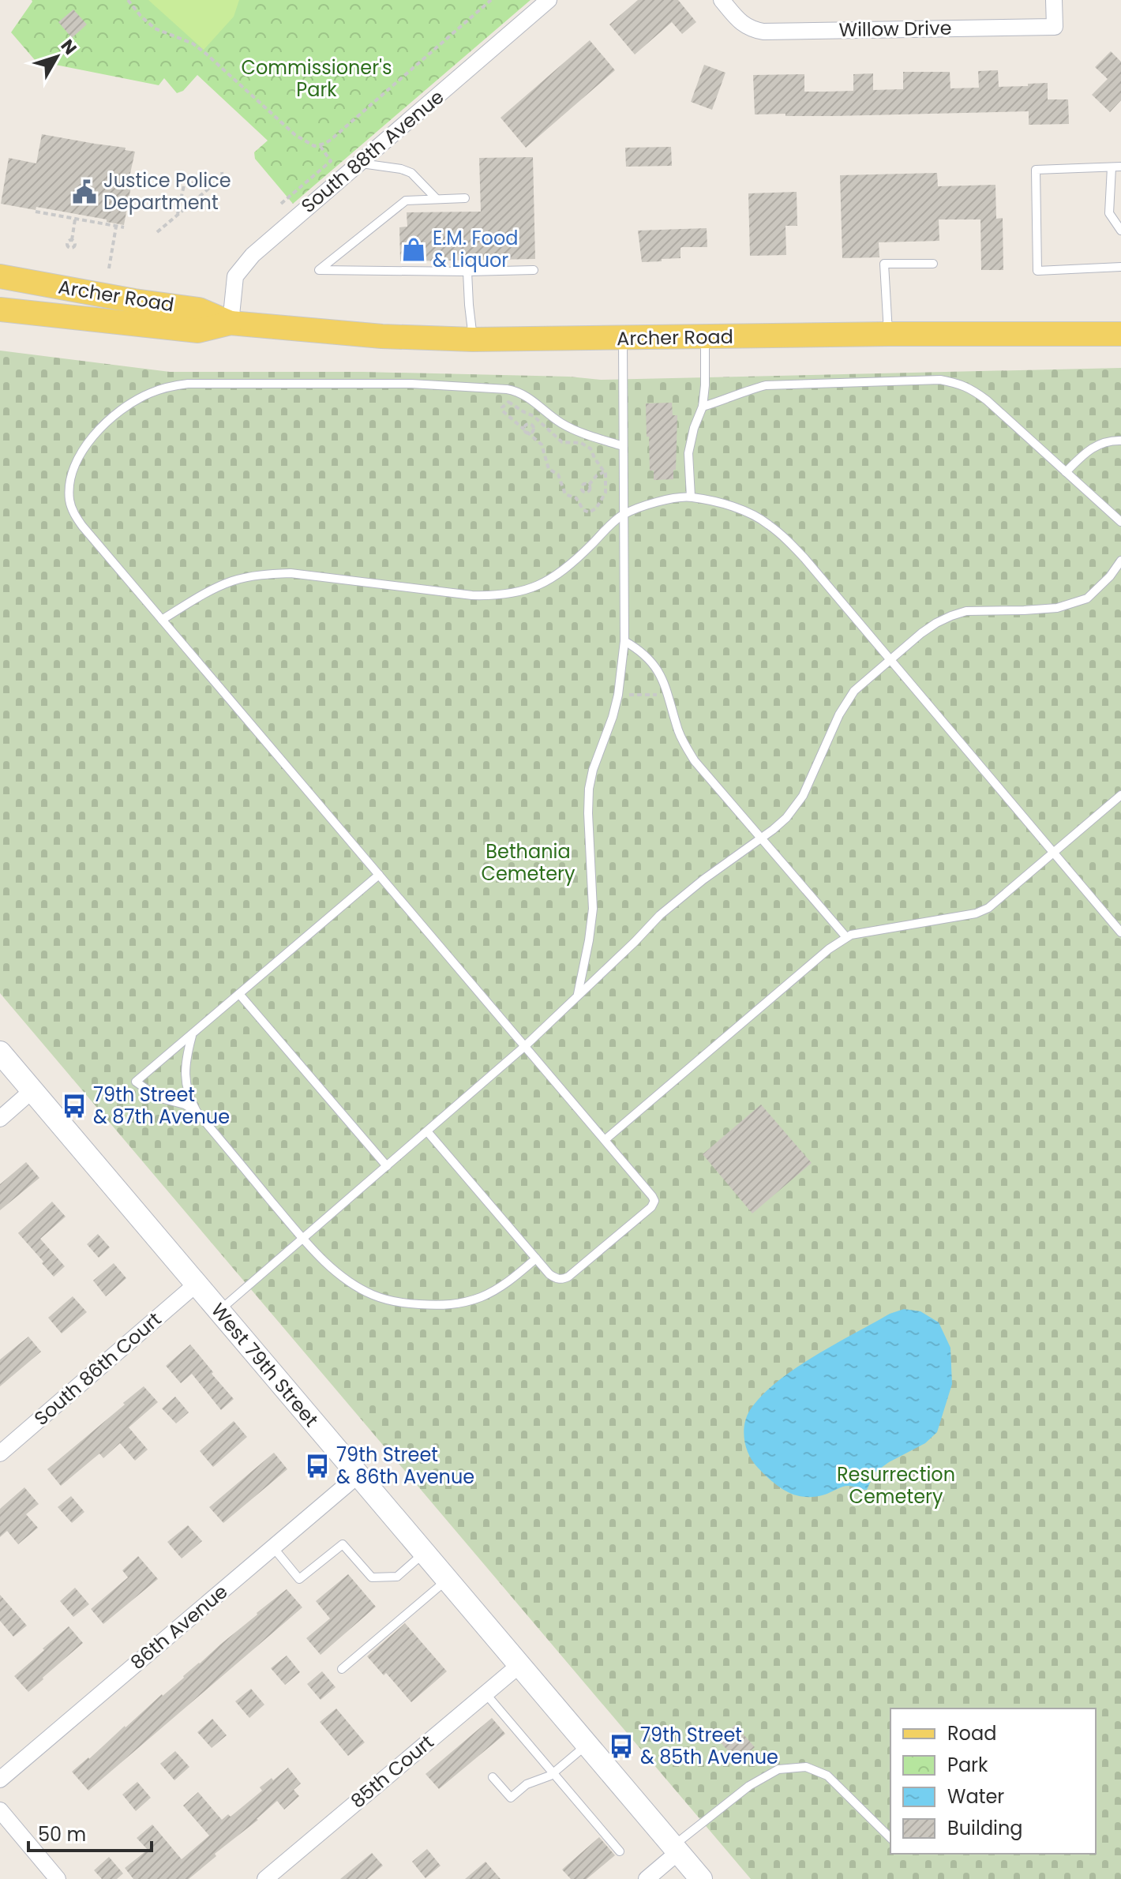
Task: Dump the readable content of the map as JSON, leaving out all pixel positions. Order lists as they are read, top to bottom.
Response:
{
  "streets": {
    "main road": ["Archer Road", "West 79th Street"],
    "street": [
      "Willow Drive",
      "South 88th Avenue",
      "South 86th Court",
      "86th Avenue",
      "85th Court"
    ]
  },
  "crossings": [
    ["South 88th Avenue", "Archer Road"],
    ["West 79th Street", "South 86th Court"],
    ["West 79th Street", "86th Avenue"],
    ["West 79th Street", "85th Court"]
  ],
  "parks": ["Commissioner's Park", "Bethania Cemetery", "Resurrection Cemetery"],
  "places": {
    "public building": ["Justice Police Department"],
    "shop": ["E.M. Food & Liquor"],
    "bus stop": ["79th Street & 87th Avenue", "79th Street & 86th Avenue", "79th Street & 85th Avenue"]
  },
  "legend": [
    "Road",
    "Park",
    "Water",
    "Building"
  ],
  "scale_bar": "50 m",
  "north": "top right"
}
